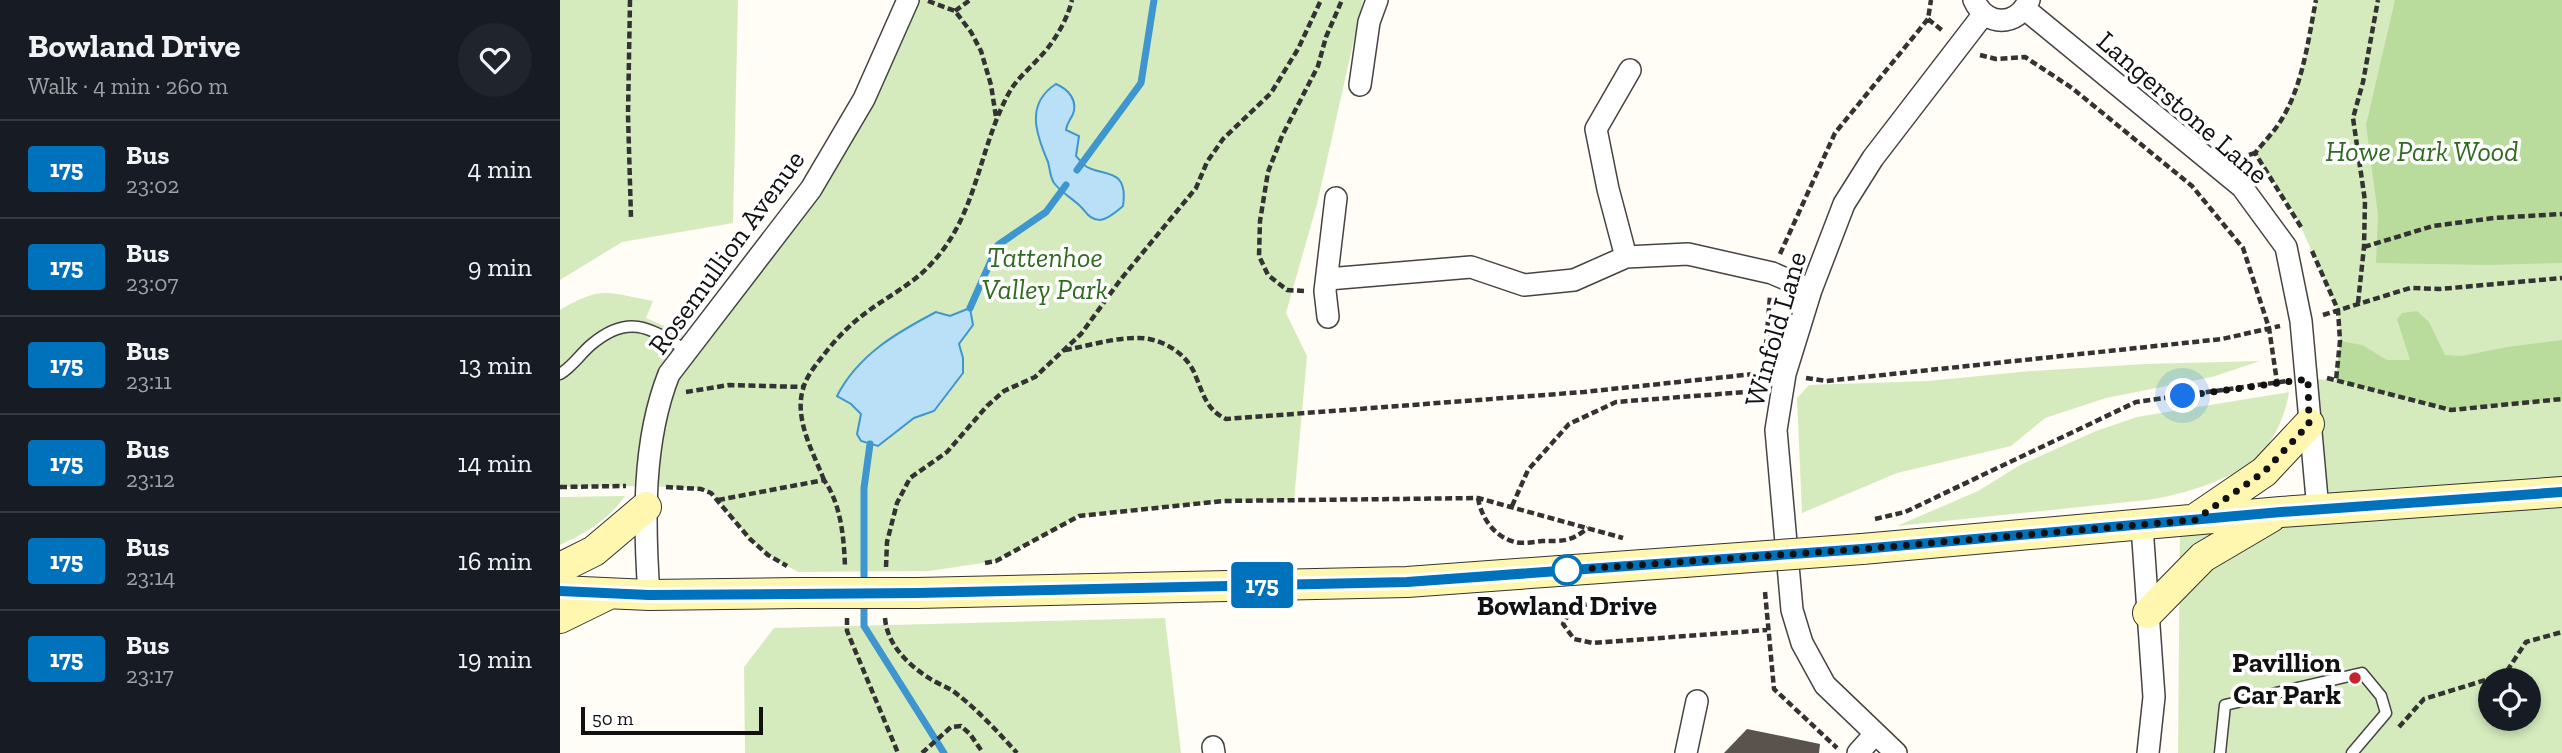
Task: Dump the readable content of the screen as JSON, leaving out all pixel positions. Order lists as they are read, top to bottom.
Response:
{
  "streets": {
    "street": ["Langerstone Lane", "Rosemullion Avenue", "Winfold Lane"]
  },
  "parks": ["Howe Park Wood", "Tattenhoe Valley Park"],
  "places": ["Bowland Drive", "Pavillion Car Park"],
  "lines": ["bus line 175"],
  "scale_bar": "50 m",
  "page": {
    "heading": ["Bowland Drive", "Walk · 4 min · 260 m"],
    "on_map": "175",
    "list": [
      {
        "mark": "175",
        "name": "Bus",
        "note": "23:02",
        "value": "4 min"
      },
      {
        "mark": "175",
        "name": "Bus",
        "note": "23:07",
        "value": "9 min"
      },
      {
        "mark": "175",
        "name": "Bus",
        "note": "23:11",
        "value": "13 min"
      },
      {
        "mark": "175",
        "name": "Bus",
        "note": "23:12",
        "value": "14 min"
      },
      {
        "mark": "175",
        "name": "Bus",
        "note": "23:14",
        "value": "16 min"
      },
      {
        "mark": "175",
        "name": "Bus",
        "note": "23:17",
        "value": "19 min"
      }
    ],
    "scale": "50 m"
  }
}
